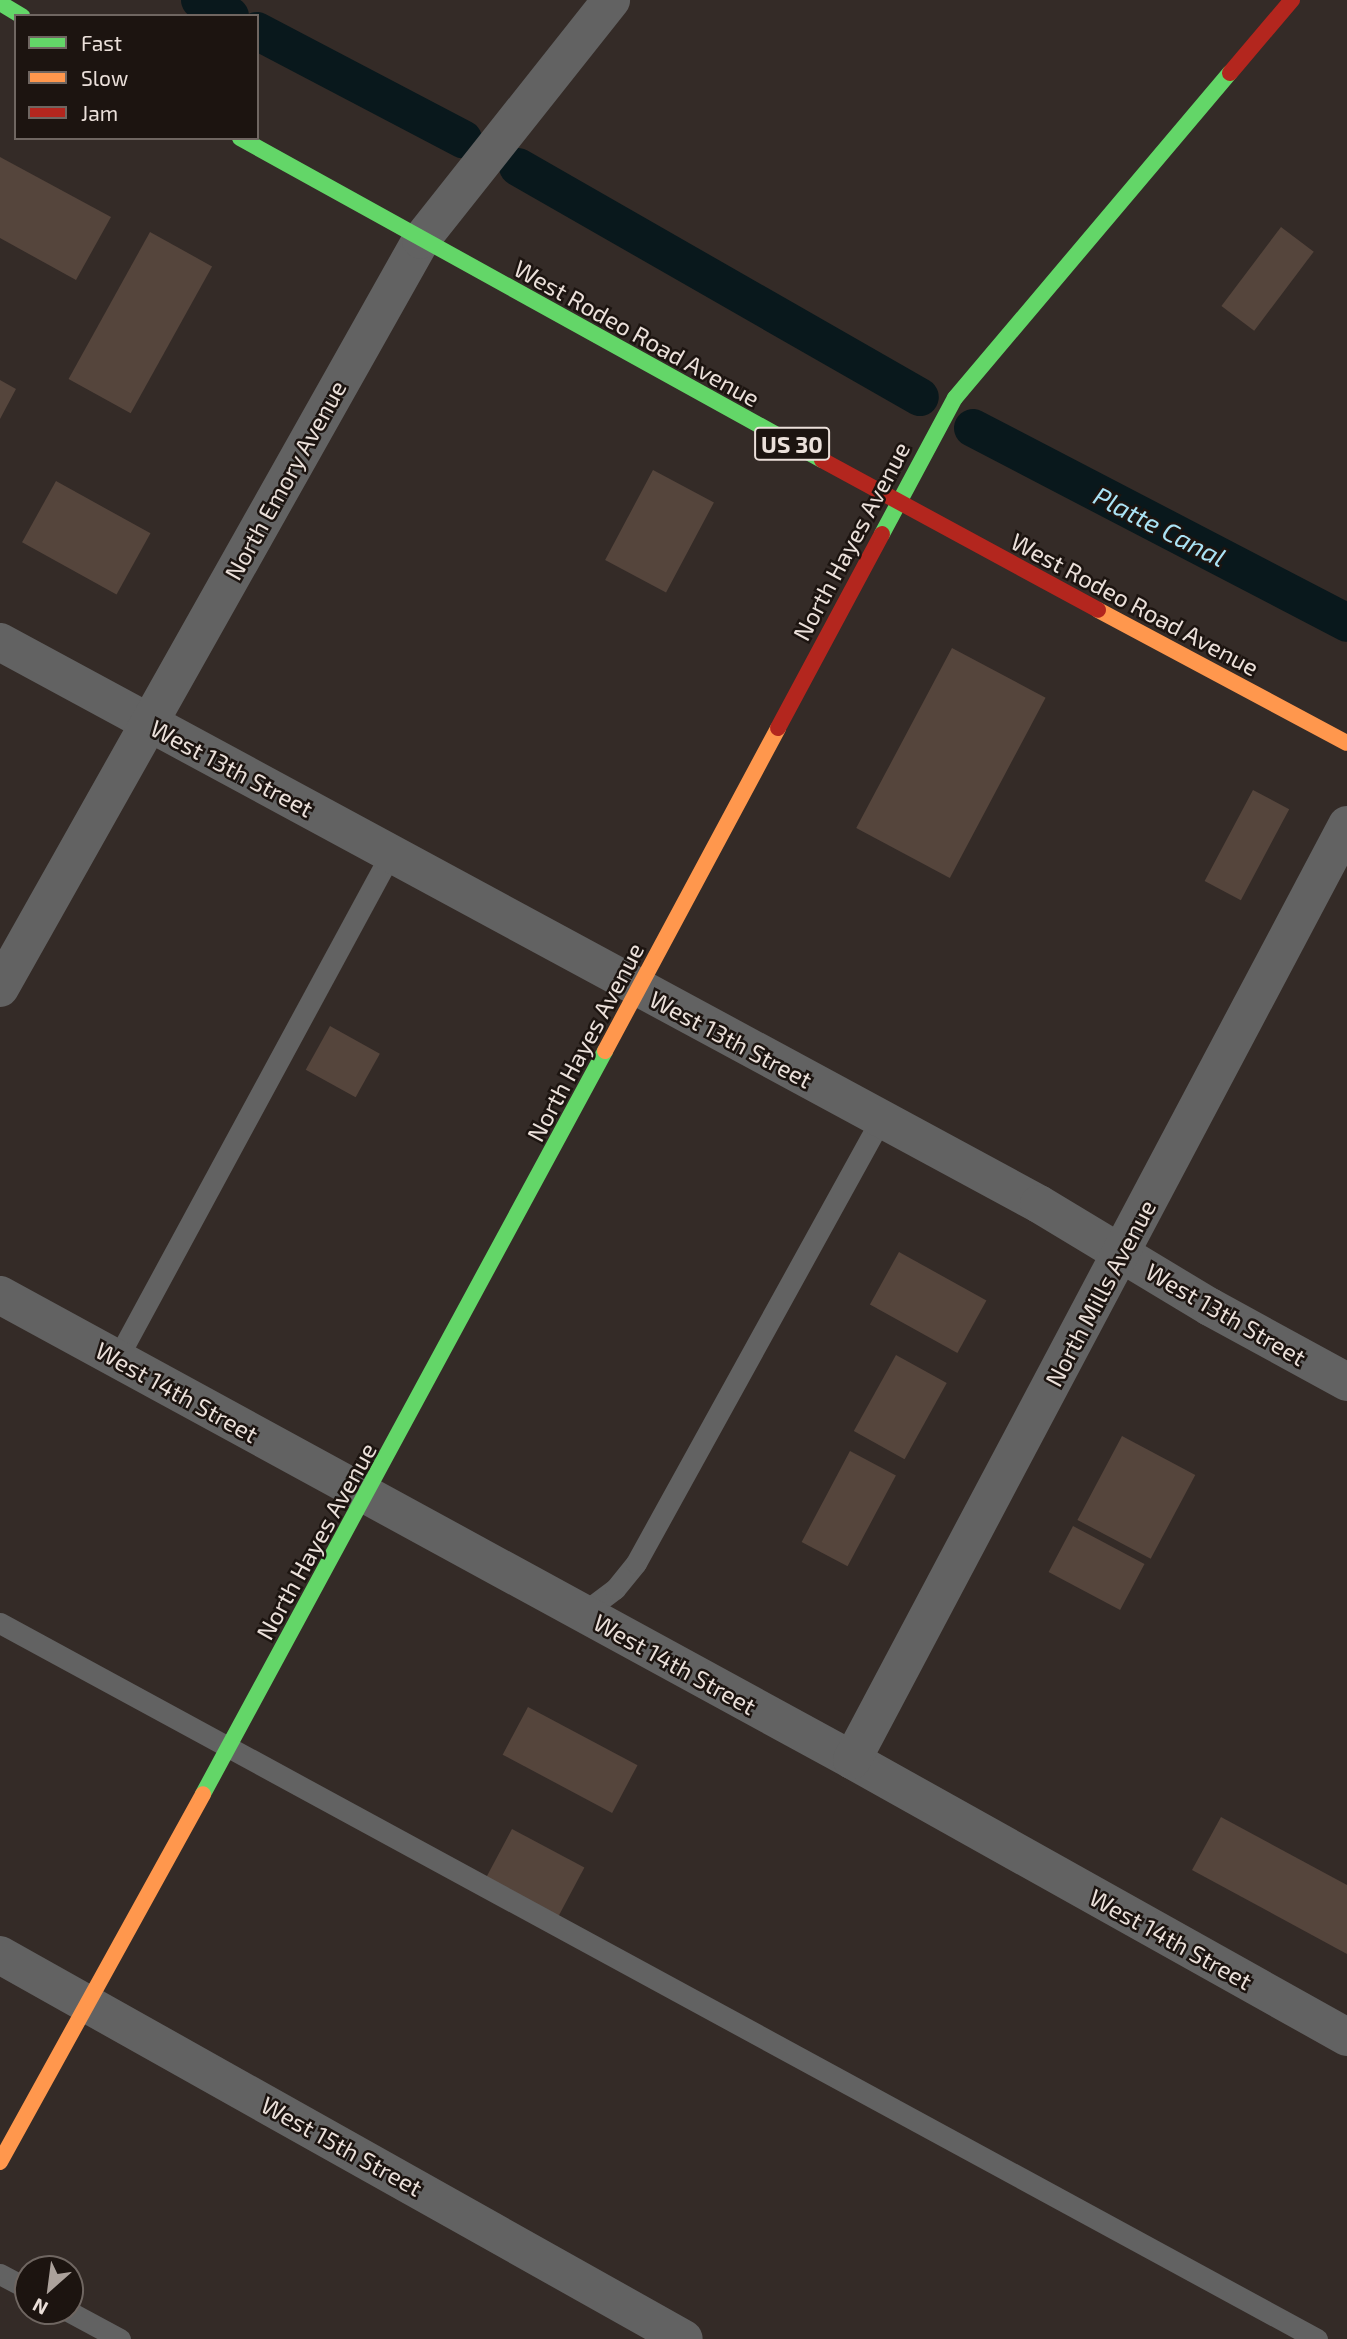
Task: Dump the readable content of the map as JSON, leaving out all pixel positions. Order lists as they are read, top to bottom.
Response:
{
  "streets": {
    "street": [
      "West Rodeo Road Avenue",
      "US 30",
      "North Emory Avenue",
      "North Hayes Avenue",
      "West 13th Street",
      "North Mills Avenue",
      "West 14th Street",
      "West 15th Street"
    ]
  },
  "crossings": [
    ["West Rodeo Road Avenue", "North Emory Avenue"],
    ["West Rodeo Road Avenue", "North Hayes Avenue"],
    ["North Emory Avenue", "West 13th Street"],
    ["North Hayes Avenue", "West 13th Street"],
    ["North Hayes Avenue", "West 14th Street"],
    ["North Hayes Avenue", "West 15th Street"],
    ["West 13th Street", "North Mills Avenue"],
    ["North Mills Avenue", "West 14th Street"]
  ],
  "water": ["Platte Canal"],
  "legend": ["Fast", "Slow", "Jam"],
  "north": "bottom left"
}
